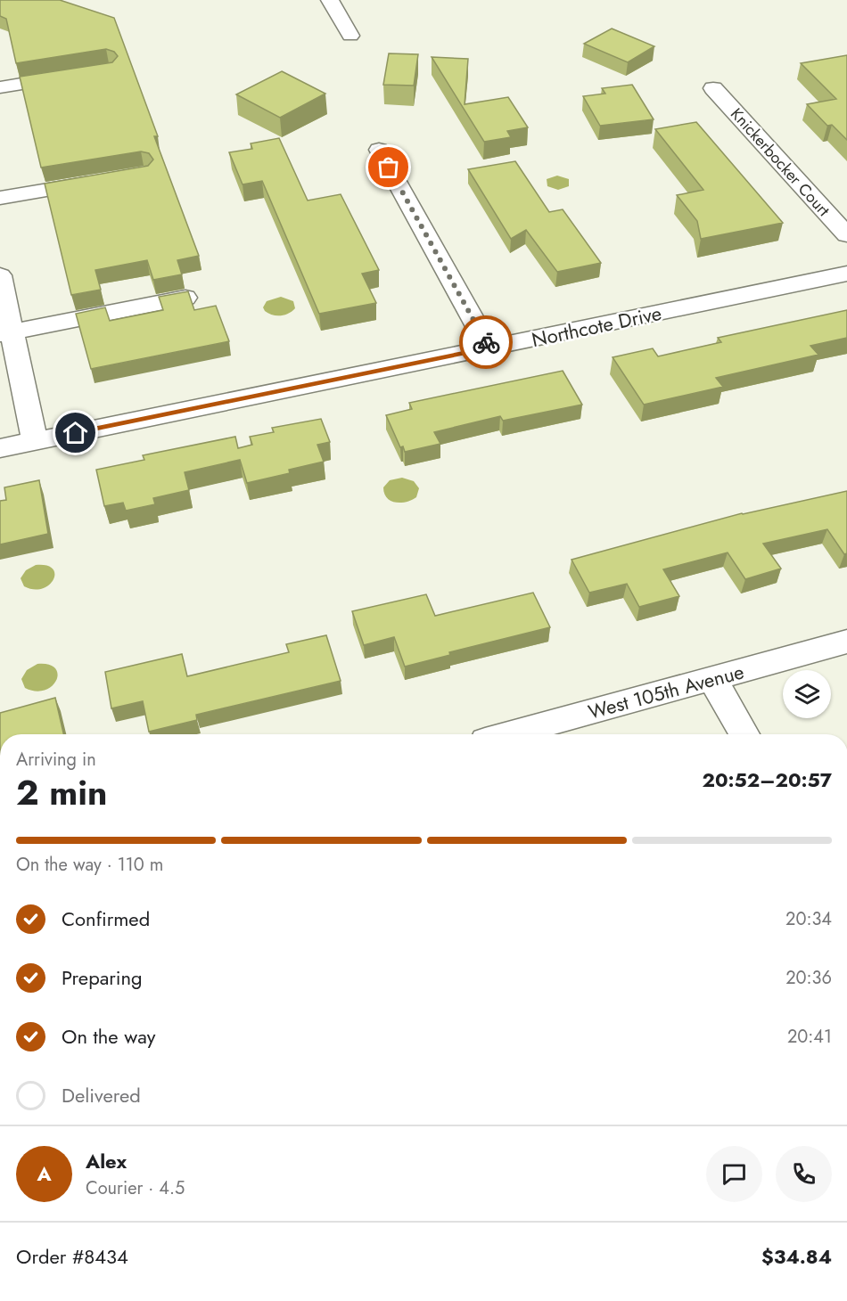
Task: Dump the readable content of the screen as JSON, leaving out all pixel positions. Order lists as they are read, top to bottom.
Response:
{
  "streets": {
    "street": ["Knickerbocker Court", "Northcote Drive", "West 105th Avenue"]
  },
  "page": {
    "heading": ["2 min", "Arriving in", "20:52–20:57"],
    "panel": [
      "Alex",
      "Courier · 4.5",
      "Order #8434",
      "$34.84"
    ],
    "bar": "On the way · 110 m",
    "list": [
      ["Confirmed", "20:34"],
      ["Preparing", "20:36"],
      ["On the way", "20:41"],
      "Delivered"
    ],
    "round": "A"
  }
}
